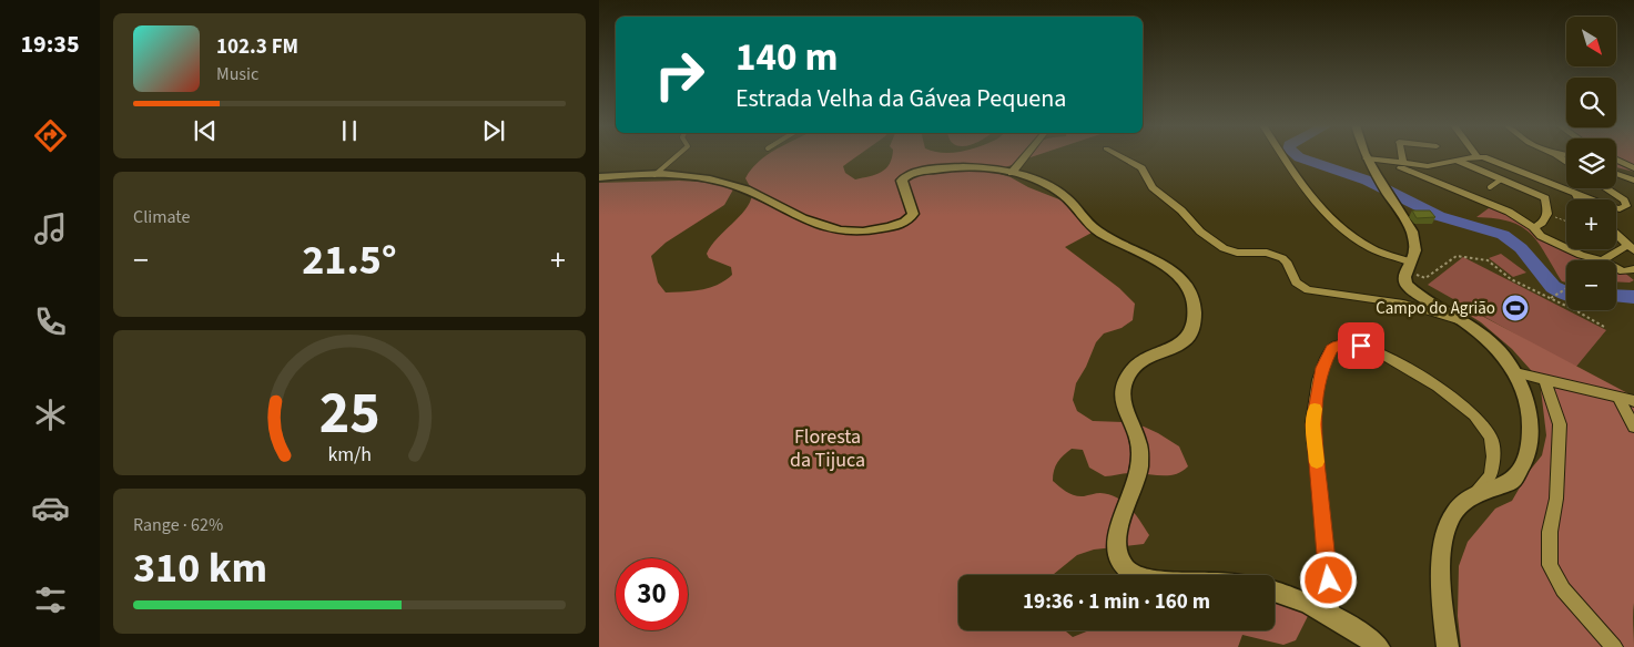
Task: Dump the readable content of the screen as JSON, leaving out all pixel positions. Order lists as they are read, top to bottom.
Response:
{
  "parks": ["Floresta da Tijuca"],
  "places": {
    "sports": ["Campo do Agrião"]
  },
  "north": "bottom right",
  "page": {
    "tabs": "19:35",
    "map_buttons": ["+", "−"],
    "turn": ["140 m", "Estrada Velha da Gávea Pequena"],
    "song": ["102.3 FM", "Music"],
    "tile": [
      "Climate",
      ["Range · 62%", "310 km"]
    ],
    "heat": ["−", "21.5°", "+"],
    "limit": "30",
    "trip": "19:36 · 1 min · 160 m",
    "gauge": ["25", "km/h"]
  }
}
